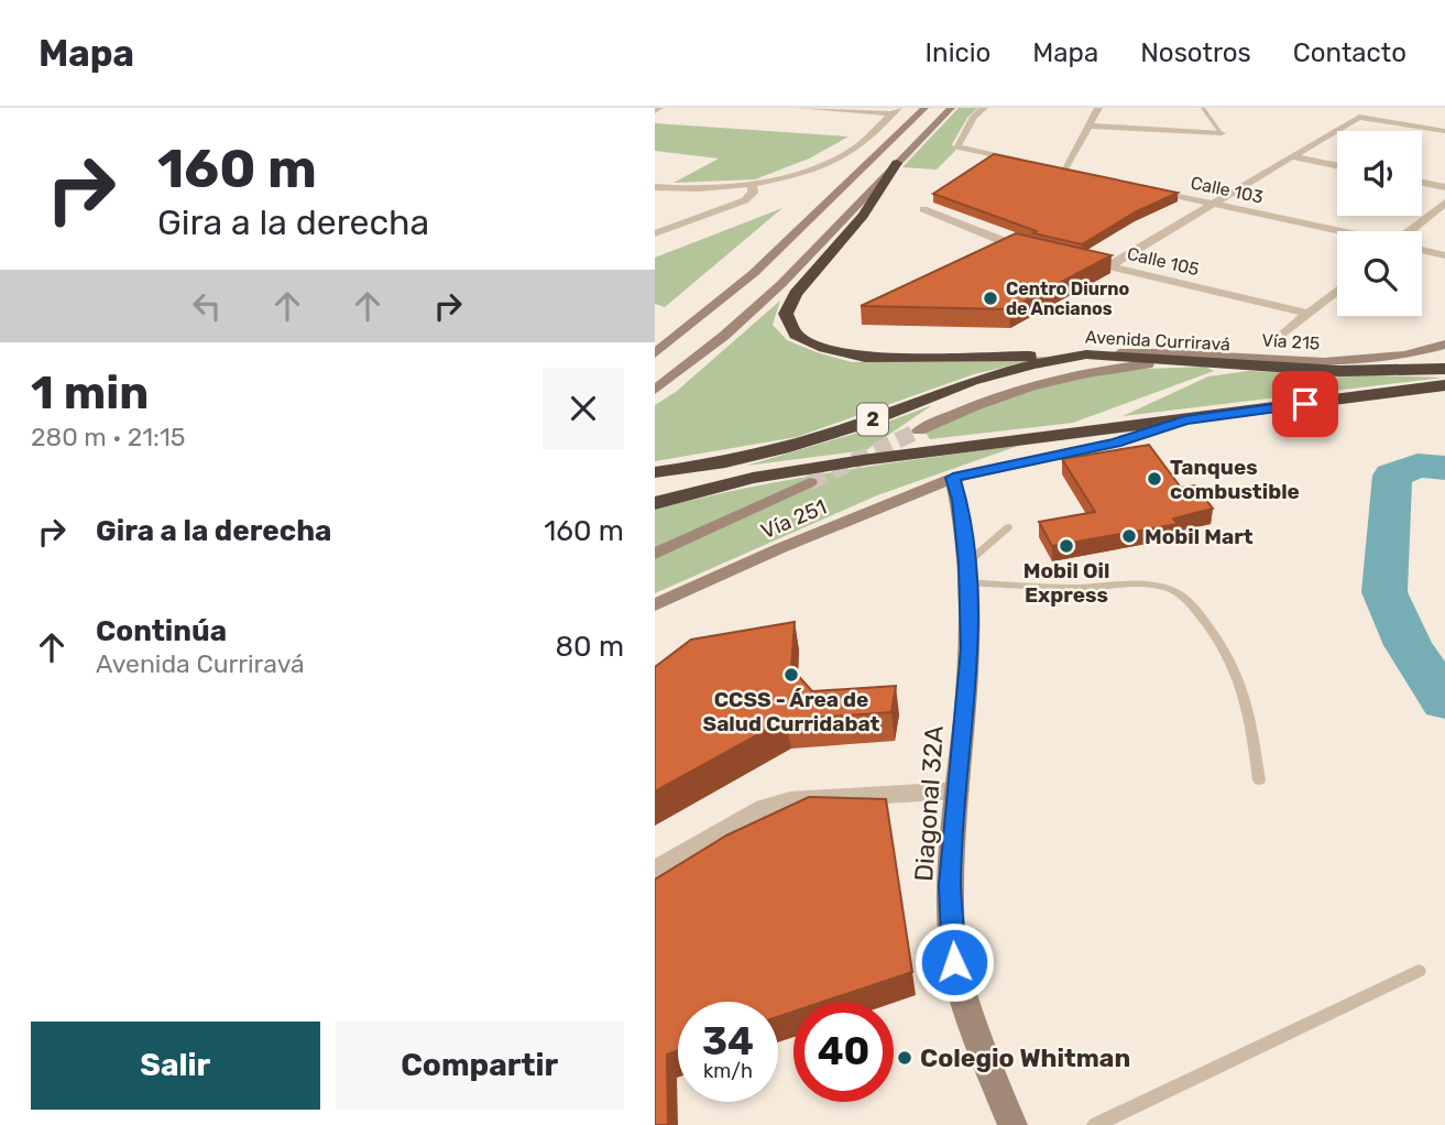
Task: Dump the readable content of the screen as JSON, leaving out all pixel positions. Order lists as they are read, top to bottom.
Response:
{
  "streets": {
    "highway": ["Avenida Curriravá", "2"],
    "main road": ["Vía 215", "Vía 251", "Diagonal 32A"],
    "street": ["Calle 103", "Calle 105"]
  },
  "crossings": [
    ["Avenida Curriravá", "Vía 215"],
    ["Vía 251", "Diagonal 32A"]
  ],
  "places": [
    "Centro Diurno de Ancianos",
    "Tanques combustible",
    "Mobil Mart",
    "Mobil Oil Express",
    "CCSS - Área de Salud Curridabat",
    "Colegio Whitman"
  ],
  "page": {
    "header": "Mapa",
    "nav": [
      "Inicio",
      "Mapa",
      "Nosotros",
      "Contacto"
    ],
    "turn": ["160 m", "Gira a la derecha"],
    "heading": ["1 min", "280 m · 21:15"],
    "list": [
      {
        "name": "Gira a la derecha",
        "value": "160 m"
      },
      {
        "name": "Continúa",
        "note": "Avenida Curriravá",
        "value": "80 m"
      }
    ],
    "speed": "34 km/h",
    "limit": "40",
    "buttons": ["Salir", "Compartir"]
  }
}
